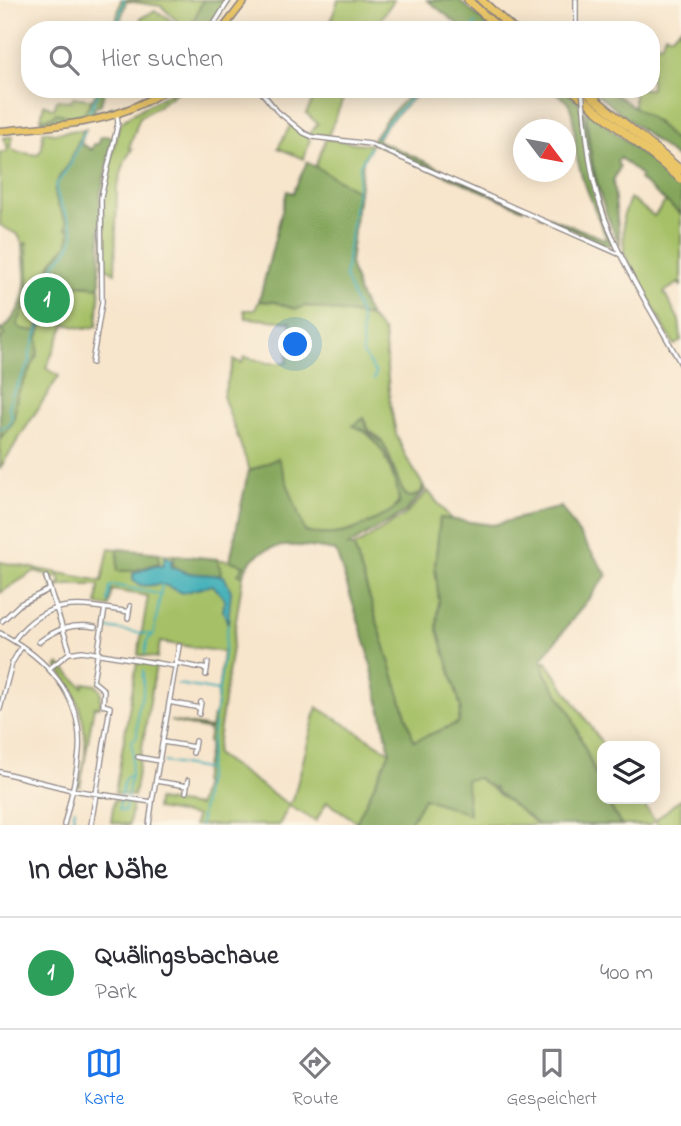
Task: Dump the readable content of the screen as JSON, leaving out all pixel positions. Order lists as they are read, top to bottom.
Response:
{
  "north": "bottom right",
  "page": {
    "search": "Hier suchen",
    "pins": "1",
    "heading": "In der Nähe",
    "list": [
      {
        "mark": "1",
        "name": "Quälingsbachaue",
        "note": "Park",
        "value": "400 m"
      }
    ],
    "nav": ["Karte", "Route", "Gespeichert"]
  }
}
